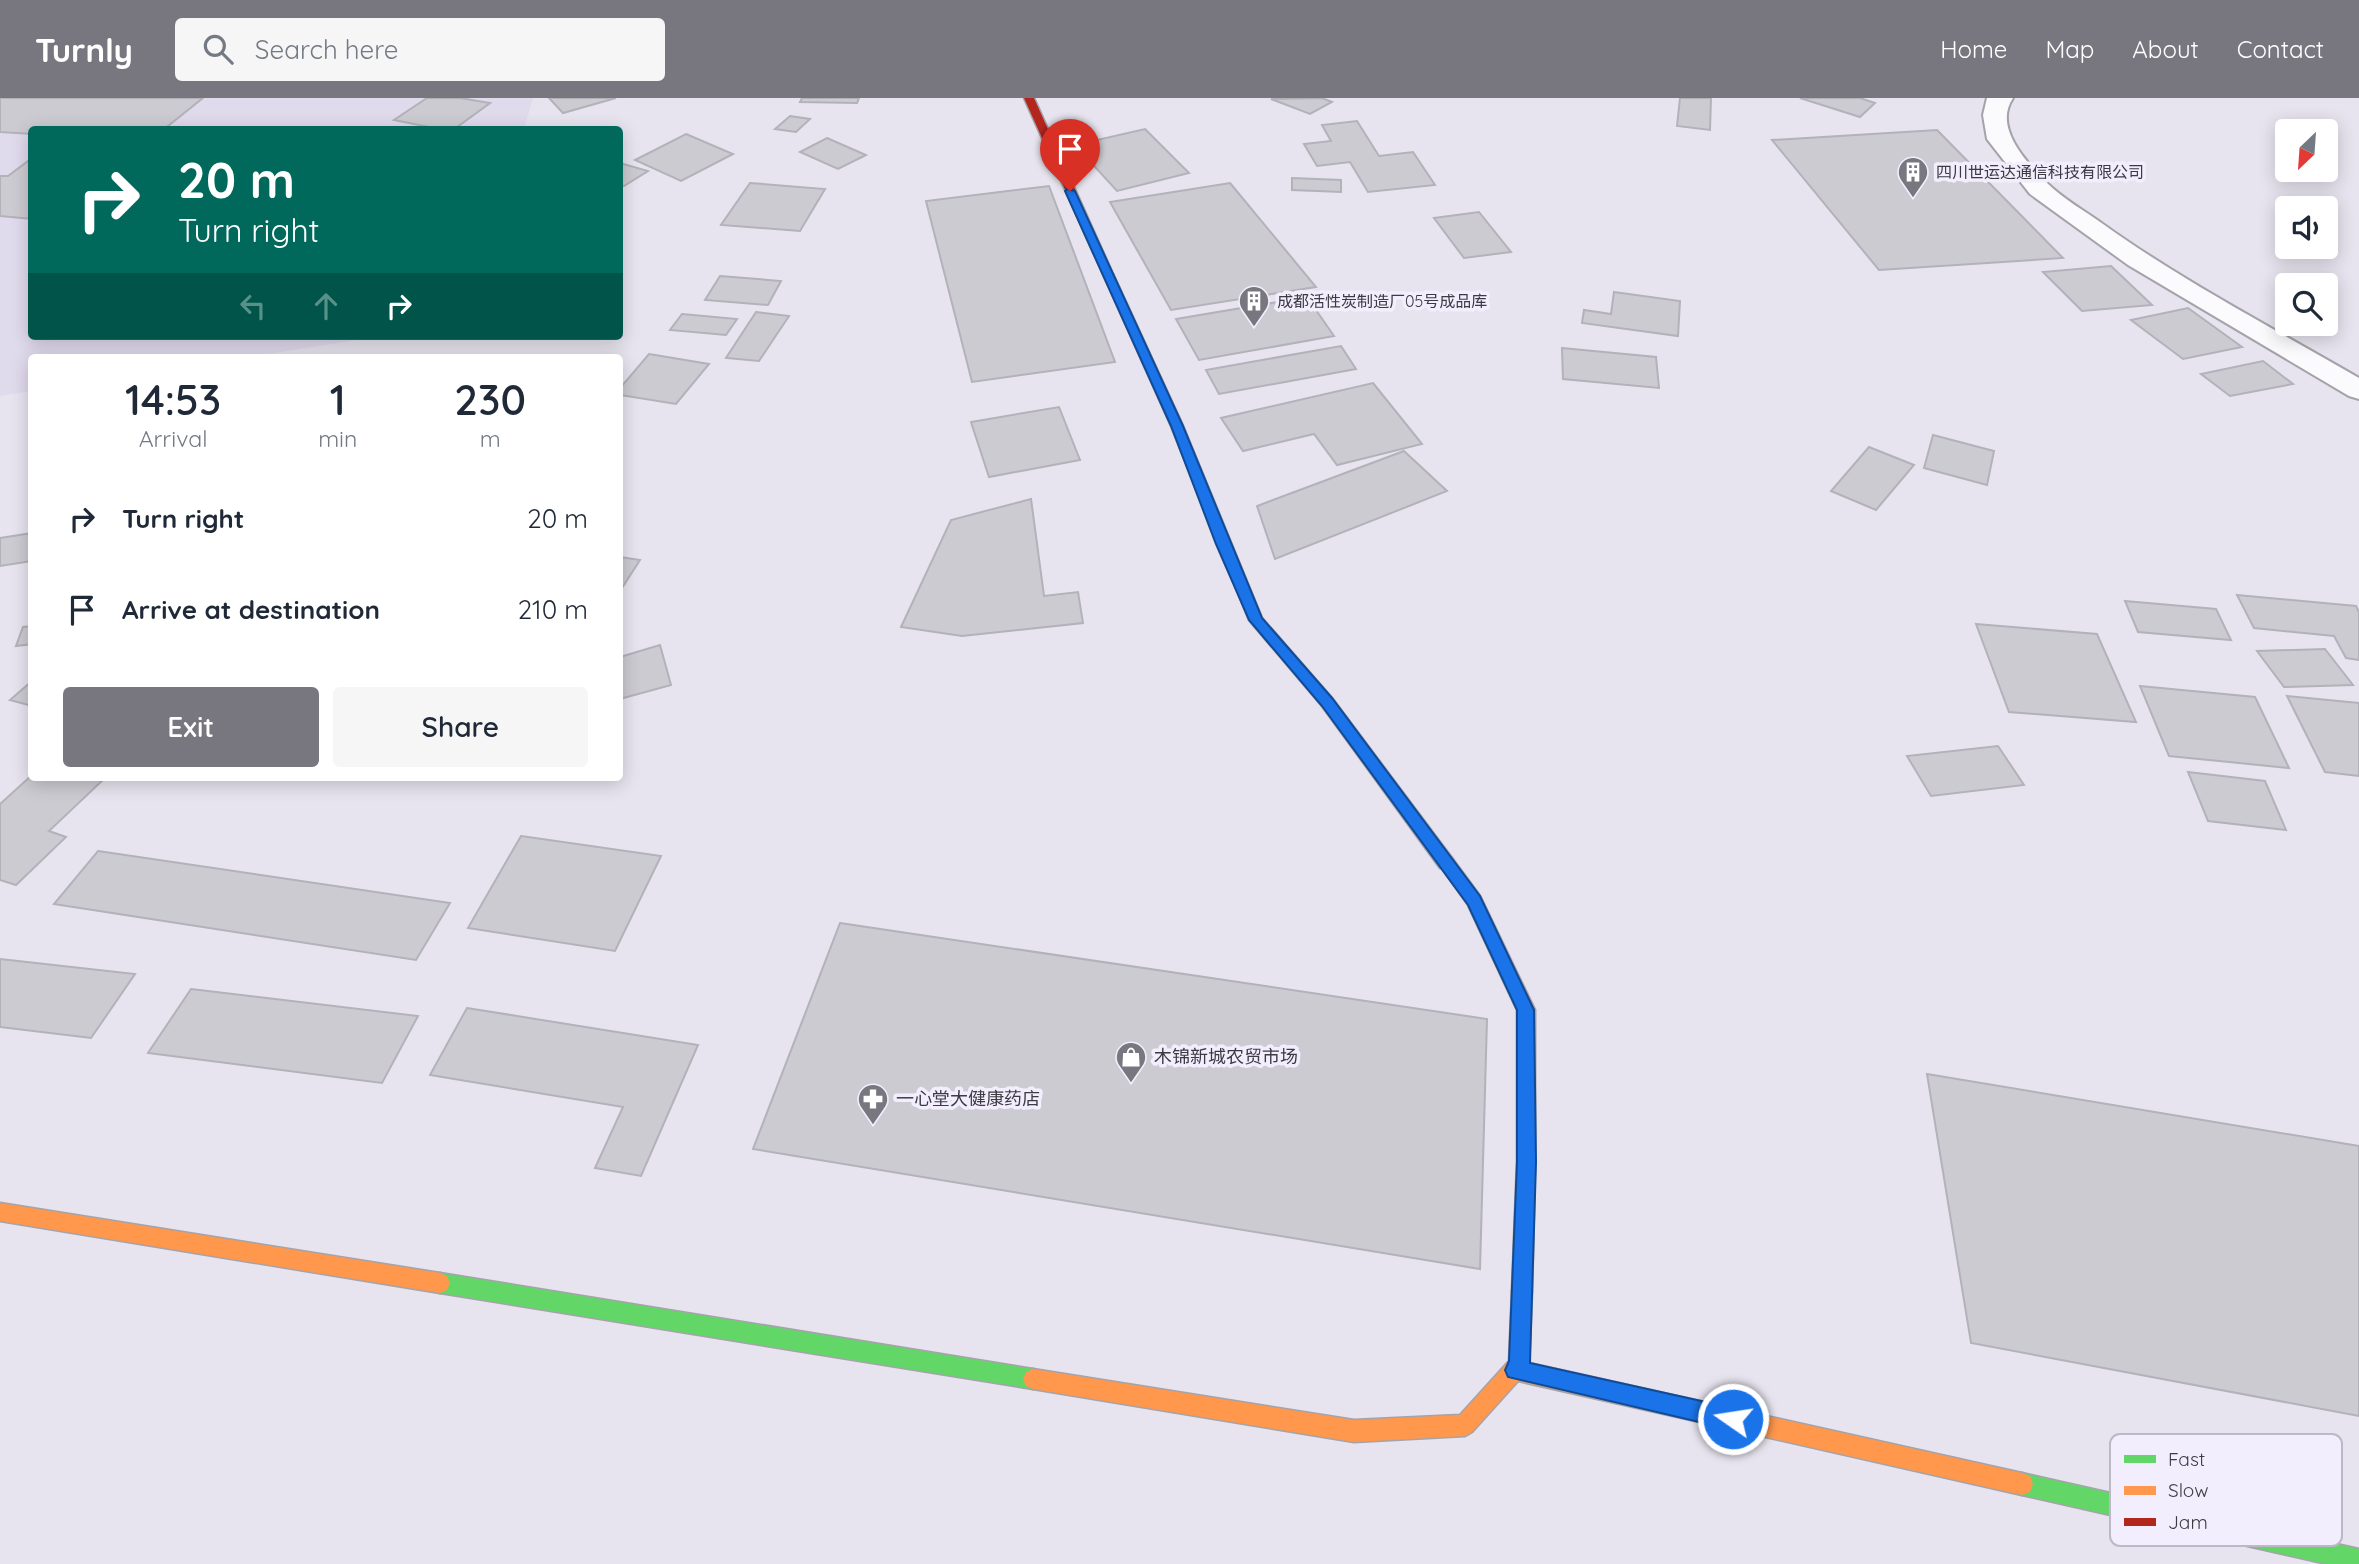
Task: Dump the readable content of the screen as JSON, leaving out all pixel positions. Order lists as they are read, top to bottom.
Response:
{
  "places": {
    "building": ["四川世运达通信科技有限公司", "成都活性炭制造厂05号成品库"],
    "shop": ["木锦新城农贸市场"],
    "pharmacy": ["一心堂大健康药店"]
  },
  "legend": ["Fast", "Slow", "Jam"],
  "north": "bottom left",
  "page": {
    "header": "Turnly",
    "search": "Search here",
    "nav": [
      "Home",
      "Map",
      "About",
      "Contact"
    ],
    "turn": ["20 m", "Turn right"],
    "eta": [
      "14:53",
      "Arrival",
      "1",
      "min",
      "230",
      "m"
    ],
    "list": [
      {
        "name": "Turn right",
        "value": "20 m"
      },
      {
        "name": "Arrive at destination",
        "value": "210 m"
      }
    ],
    "buttons": ["Exit", "Share"]
  }
}
